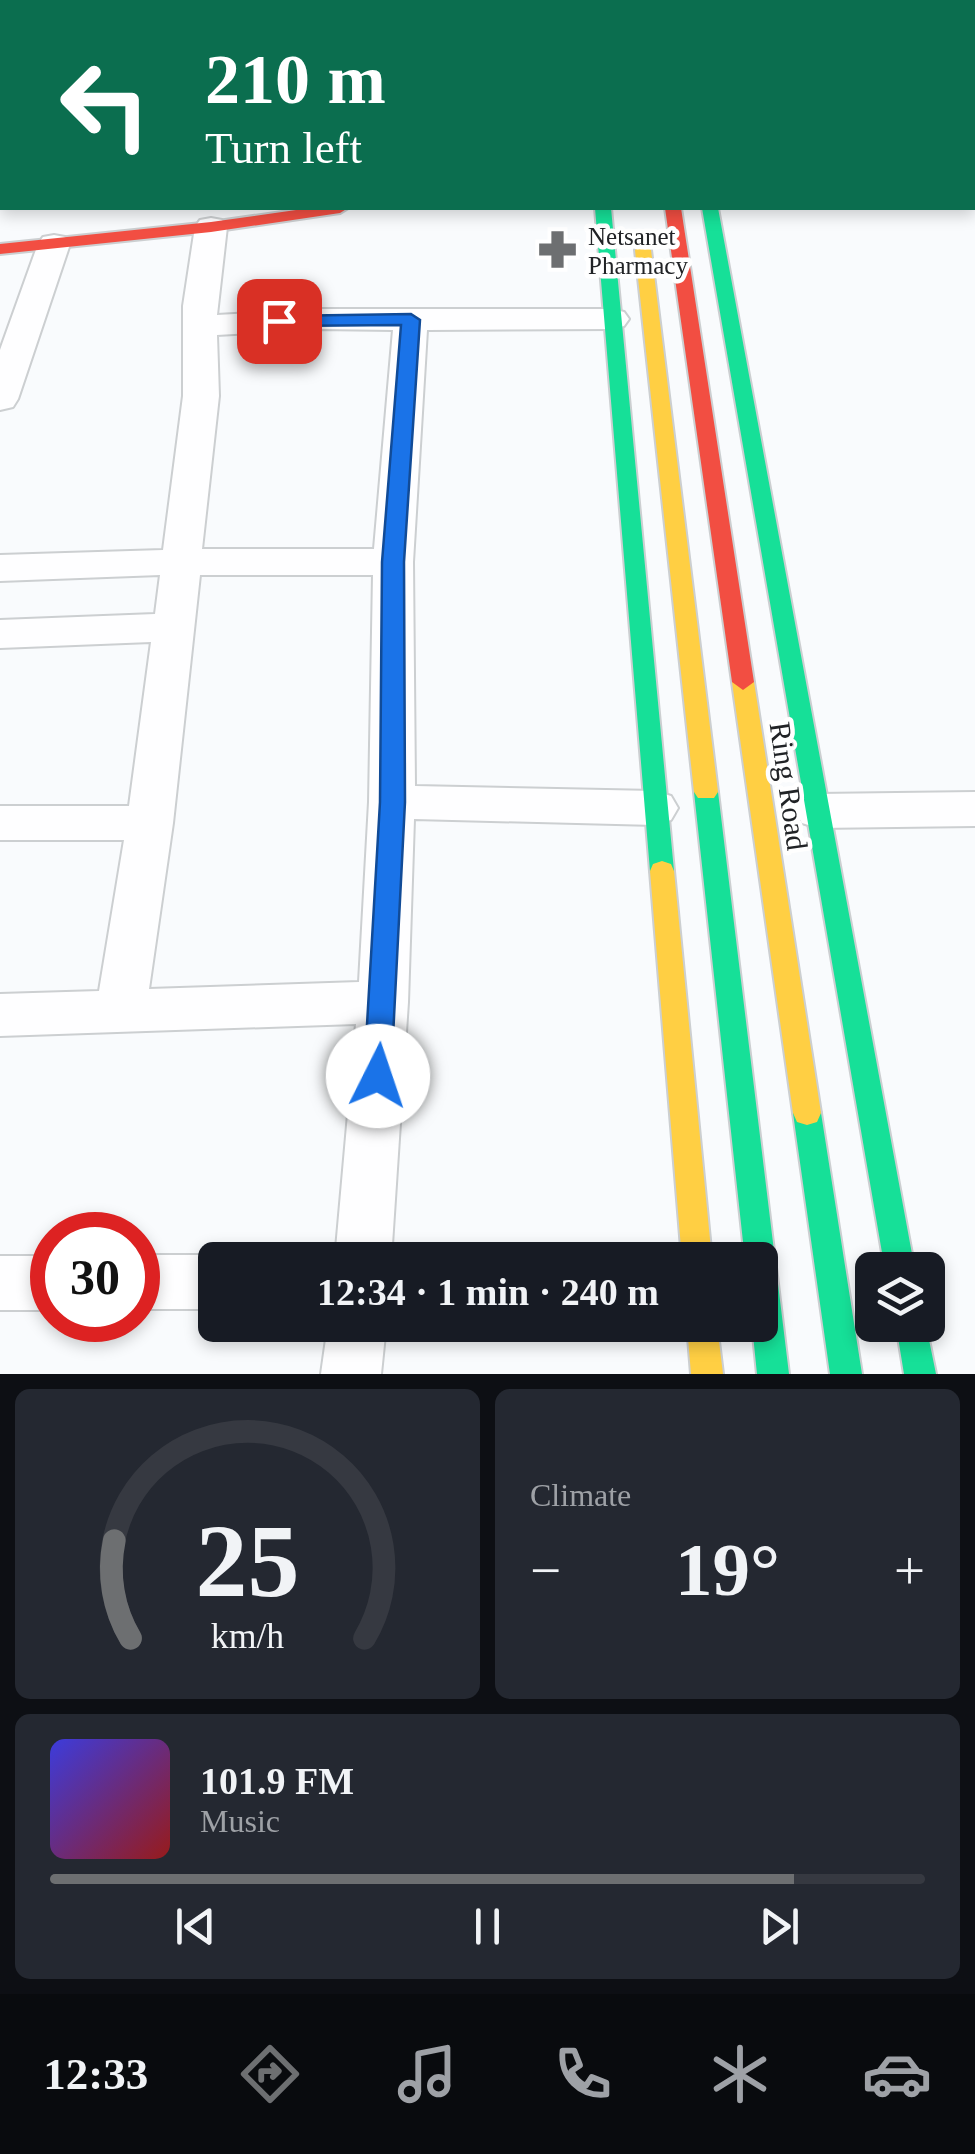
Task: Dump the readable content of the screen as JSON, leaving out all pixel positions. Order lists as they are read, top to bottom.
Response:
{
  "streets": {
    "main road": ["Ring Road"]
  },
  "places": {
    "pharmacy": ["Netsanet Pharmacy"]
  },
  "page": {
    "turn": ["210 m", "Turn left"],
    "limit": "30",
    "trip": "12:34 · 1 min · 240 m",
    "tile": "Climate",
    "heat": ["−", "19°", "+"],
    "song": ["101.9 FM", "Music"],
    "tabs": "12:33",
    "gauge": ["25", "km/h"]
  }
}
